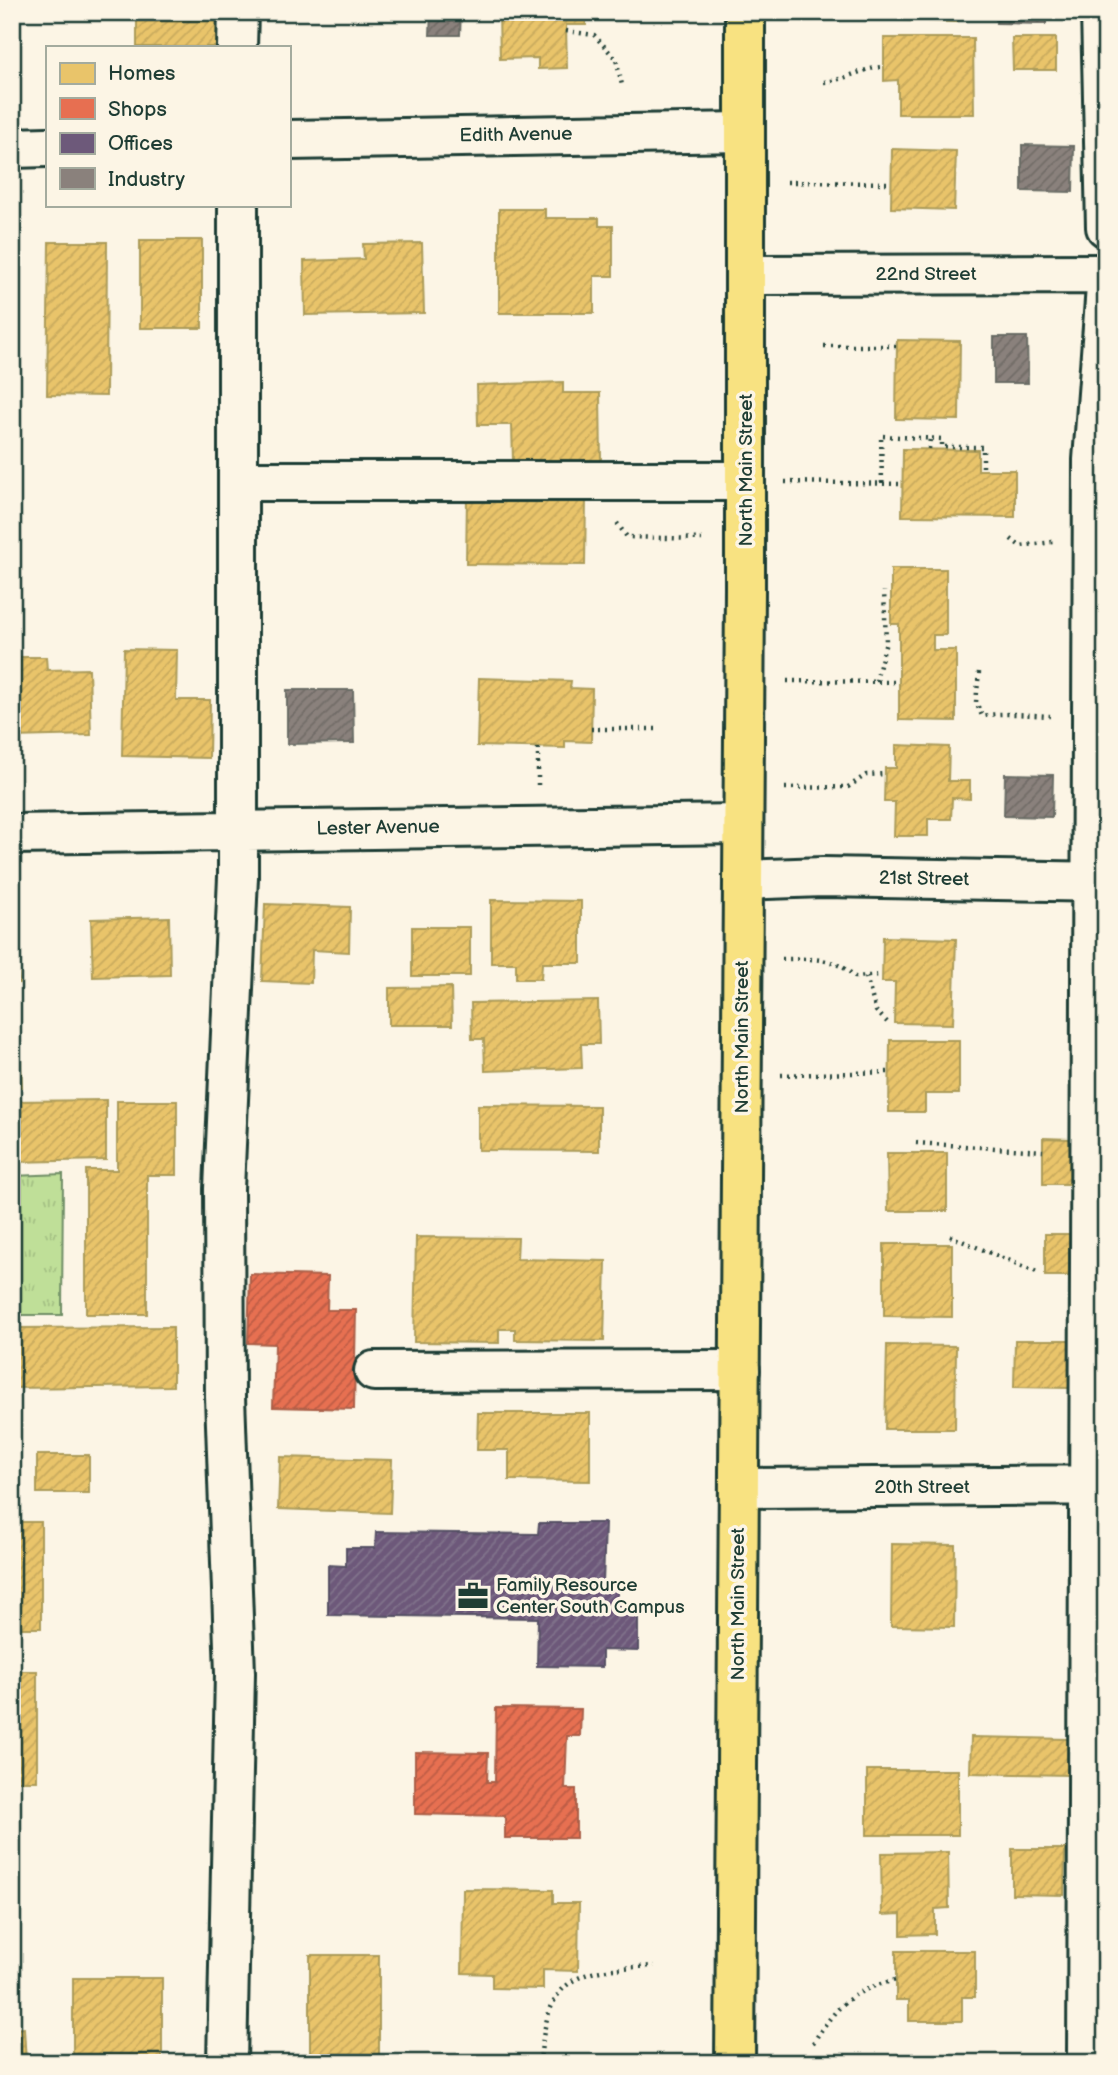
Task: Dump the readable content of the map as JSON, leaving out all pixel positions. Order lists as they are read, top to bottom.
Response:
{
  "streets": {
    "main road": ["North Main Street"],
    "street": [
      "Edith Avenue",
      "22nd Street",
      "Lester Avenue",
      "21st Street",
      "20th Street"
    ]
  },
  "crossings": [
    ["Edith Avenue", "North Main Street"],
    ["22nd Street", "North Main Street"],
    ["North Main Street", "Lester Avenue"],
    ["North Main Street", "21st Street"],
    ["North Main Street", "20th Street"]
  ],
  "places": {
    "office": ["Family Resource Center South Campus"]
  },
  "legend": [
    "Homes",
    "Shops",
    "Offices",
    "Industry"
  ]
}
